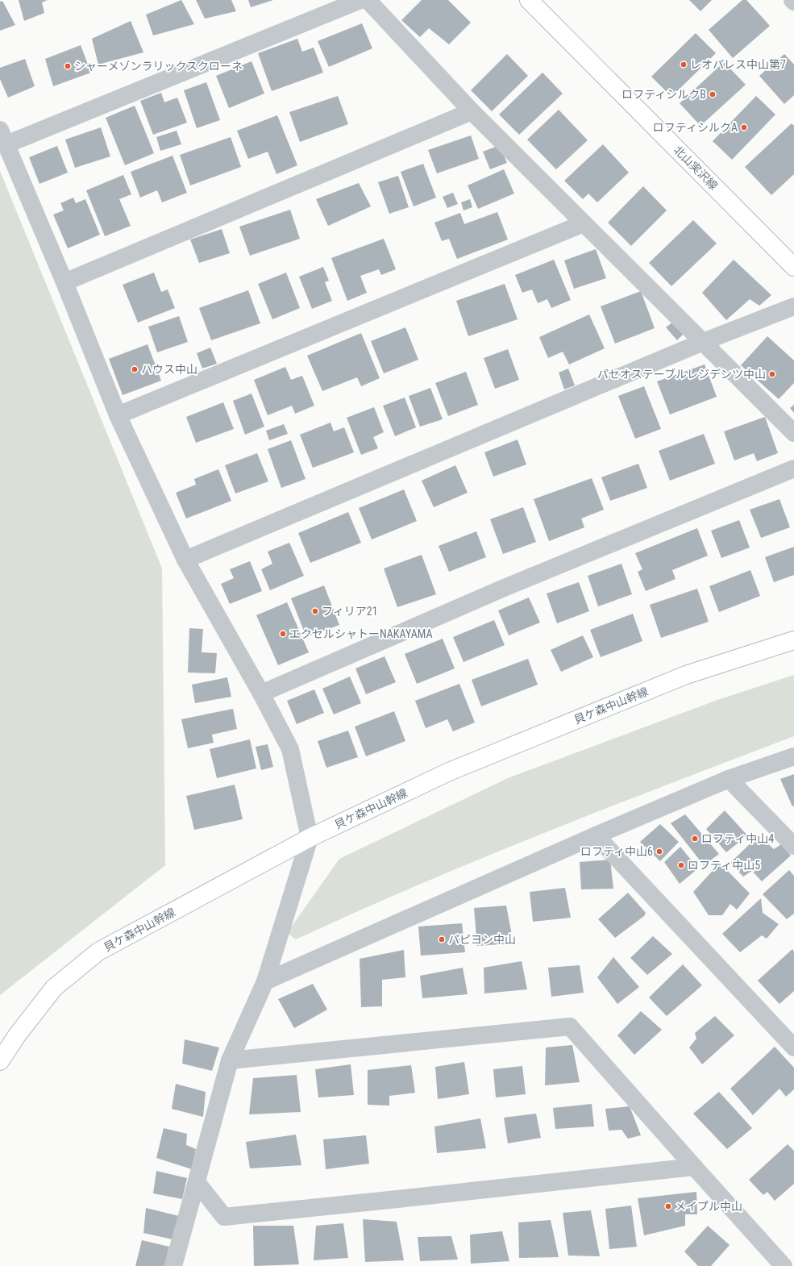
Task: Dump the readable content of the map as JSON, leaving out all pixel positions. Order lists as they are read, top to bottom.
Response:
{
  "streets": {
    "street": ["北山実沢線", "貝ケ森中山幹線"]
  },
  "places": [
    "レオパレス中山第7",
    "シャーメゾンラリックスクローネ",
    "ロフティシルクB",
    "ロフティシルクA",
    "ハウス中山",
    "パセオステーブルレジデンツ中山",
    "フィリア21",
    "エクセルシャトーNAKAYAMA",
    "ロフティ中山4",
    "ロフティ中山6",
    "ロフティ中山5",
    "パピヨン中山",
    "メイプル中山"
  ]
}
